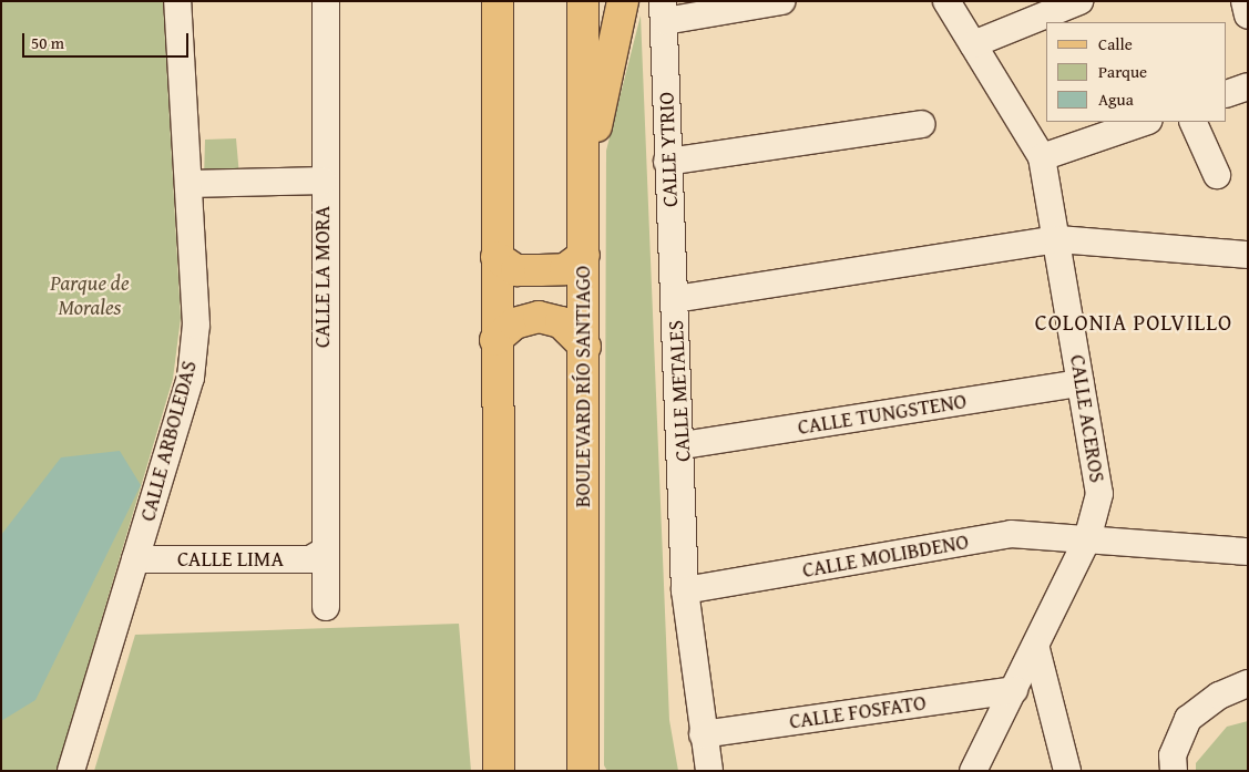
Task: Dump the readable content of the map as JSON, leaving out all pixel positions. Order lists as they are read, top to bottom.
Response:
{
  "streets": {
    "main road": ["BOULEVARD RÍO SANTIAGO"],
    "street": [
      "CALLE YTRIO",
      "CALLE LA MORA",
      "CALLE METALES",
      "CALLE TUNGSTENO",
      "CALLE ACEROS",
      "CALLE ARBOLEDAS",
      "CALLE MOLIBDENO",
      "CALLE LIMA",
      "CALLE FOSFATO"
    ]
  },
  "crossings": [
    ["CALLE YTRIO", "CALLE METALES"],
    ["CALLE LA MORA", "CALLE LIMA"],
    ["CALLE METALES", "CALLE TUNGSTENO"],
    ["CALLE METALES", "CALLE ACEROS"],
    ["CALLE METALES", "CALLE MOLIBDENO"],
    ["CALLE METALES", "CALLE FOSFATO"],
    ["CALLE TUNGSTENO", "CALLE ACEROS"],
    ["CALLE ACEROS", "CALLE MOLIBDENO"],
    ["CALLE ACEROS", "CALLE FOSFATO"],
    ["CALLE ARBOLEDAS", "CALLE LIMA"]
  ],
  "districts": ["COLONIA POLVILLO"],
  "parks": ["Parque de Morales"],
  "legend": ["Calle", "Parque", "Agua"],
  "scale_bar": "50 m"
}
